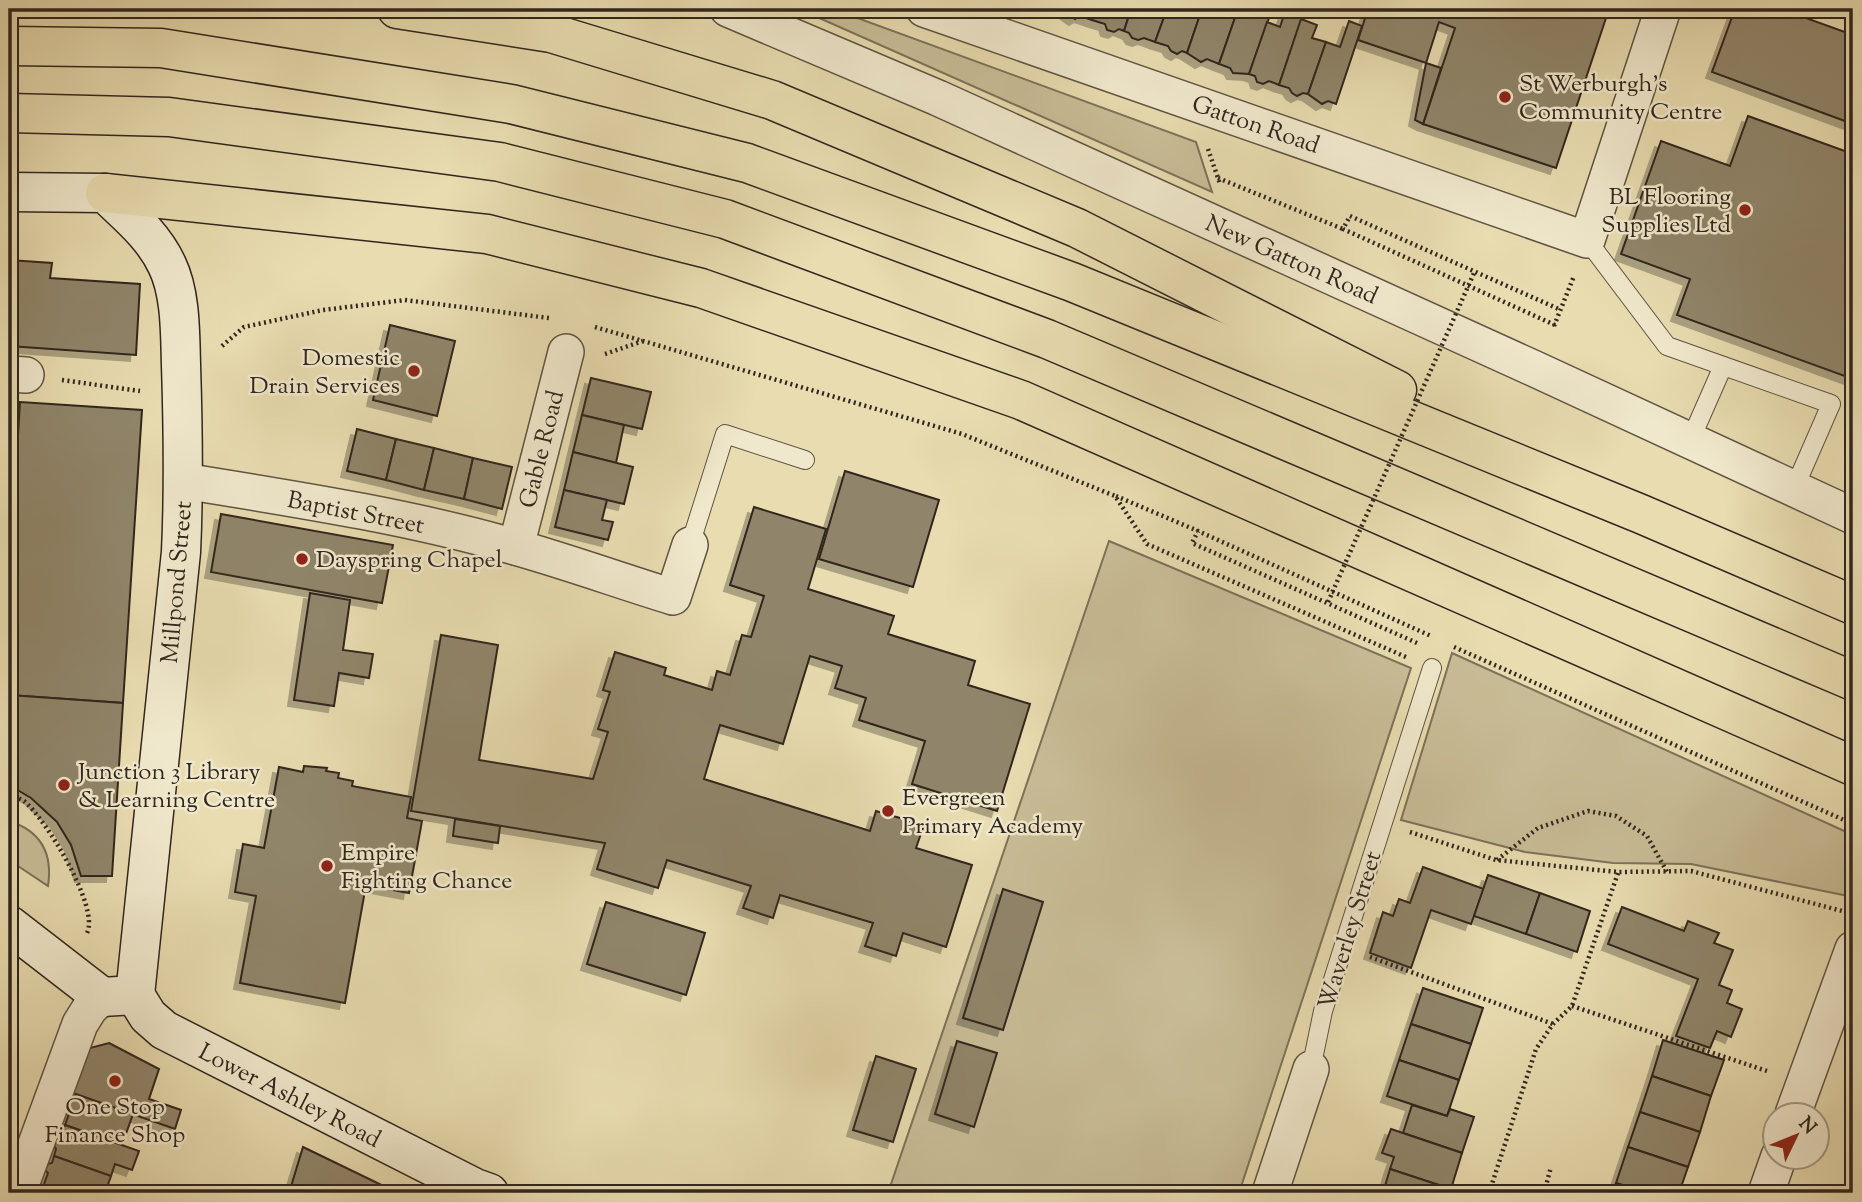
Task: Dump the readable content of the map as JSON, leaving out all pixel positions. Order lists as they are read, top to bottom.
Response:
{
  "streets": {
    "main road": ["Millpond Street", "Lower Ashley Road"],
    "street": [
      "Gatton Road",
      "New Gatton Road",
      "Gable Road",
      "Baptist Street",
      "Waverley Street"
    ]
  },
  "crossings": [
    ["Gable Road", "Baptist Street"],
    ["Baptist Street", "Millpond Street"],
    ["Millpond Street", "Lower Ashley Road"]
  ],
  "places": [
    "St Werburgh's Community Centre",
    "BL Flooring Supplies Ltd",
    "Domestic Drain Services",
    "Dayspring Chapel",
    "Junction 3 Library & Learning Centre",
    "Evergreen Primary Academy",
    "Empire Fighting Chance",
    "One Stop Finance Shop"
  ],
  "north": "top right"
}
